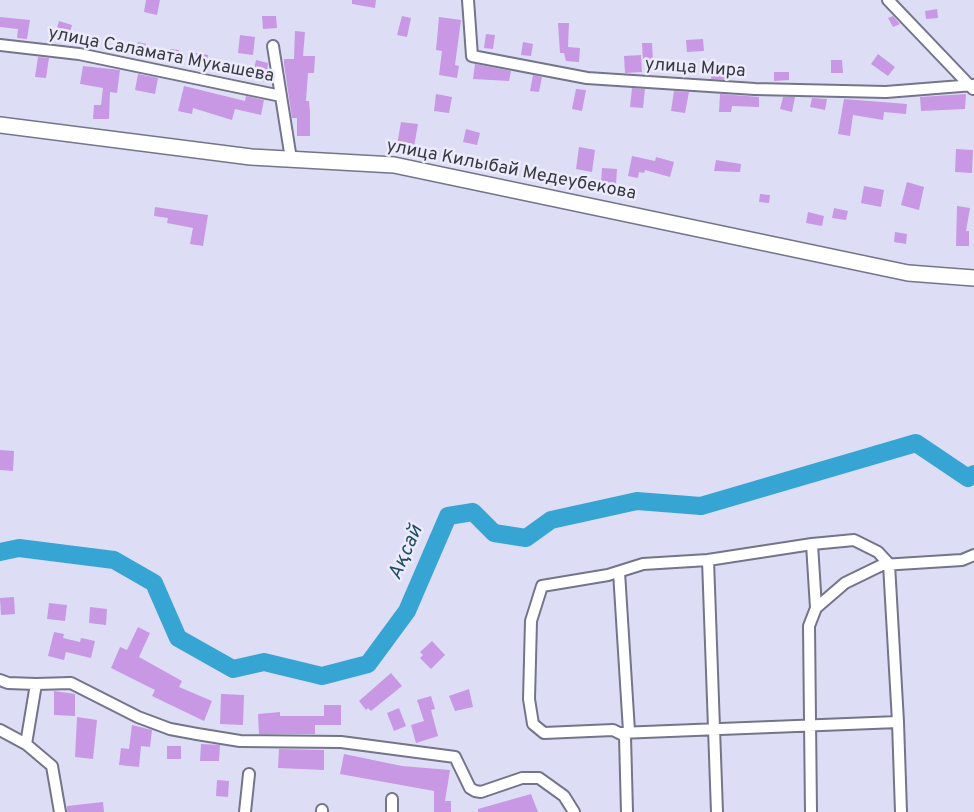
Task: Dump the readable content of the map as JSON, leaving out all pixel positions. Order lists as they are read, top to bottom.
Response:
{
  "streets": {
    "main road": ["улица Килыбай Медеубекова"],
    "street": ["улица Саламата Мукашева", "улица Мира"]
  },
  "water": ["Ақсай"]
}
